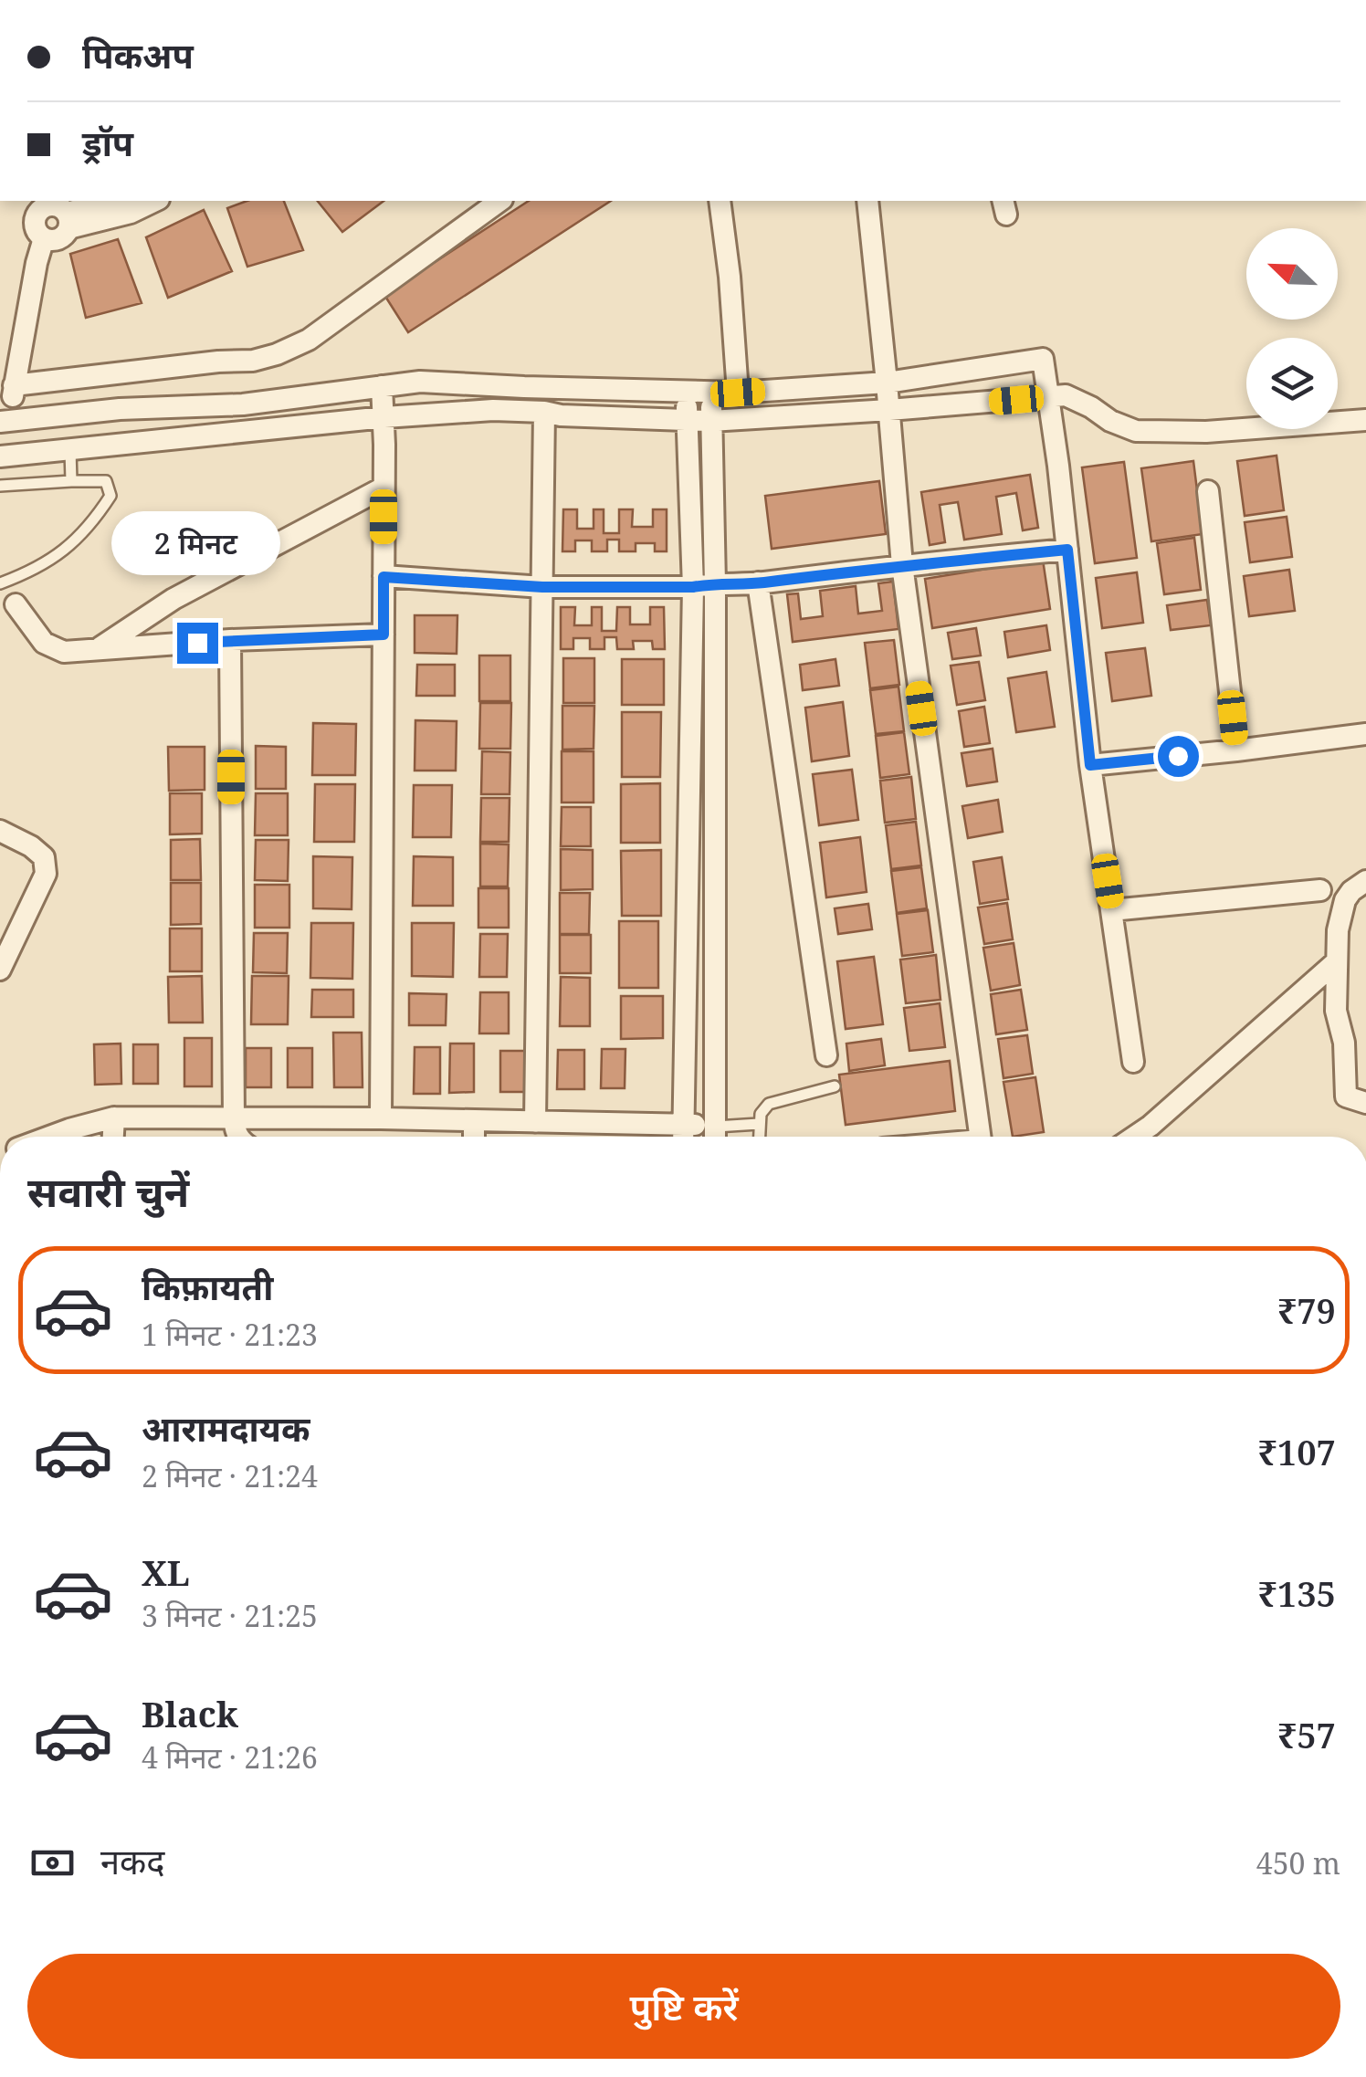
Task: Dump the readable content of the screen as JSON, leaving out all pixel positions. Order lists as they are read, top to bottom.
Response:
{
  "north": "top left",
  "page": {
    "banner": ["पिकअप", "ड्रॉप"],
    "bubble": "2 मिनट",
    "heading": "सवारी चुनें",
    "list": [
      {
        "name": "किफ़ायती",
        "note": "1 मिनट · 21:23",
        "value": "₹79"
      },
      {
        "name": "आरामदायक",
        "note": "2 मिनट · 21:24",
        "value": "₹107"
      },
      {
        "name": "XL",
        "note": "3 मिनट · 21:25",
        "value": "₹135"
      },
      {
        "name": "Black",
        "note": "4 मिनट · 21:26",
        "value": "₹57"
      }
    ],
    "pay": ["नकद", "450 m"],
    "buttons": "पुष्टि करें"
  }
}
